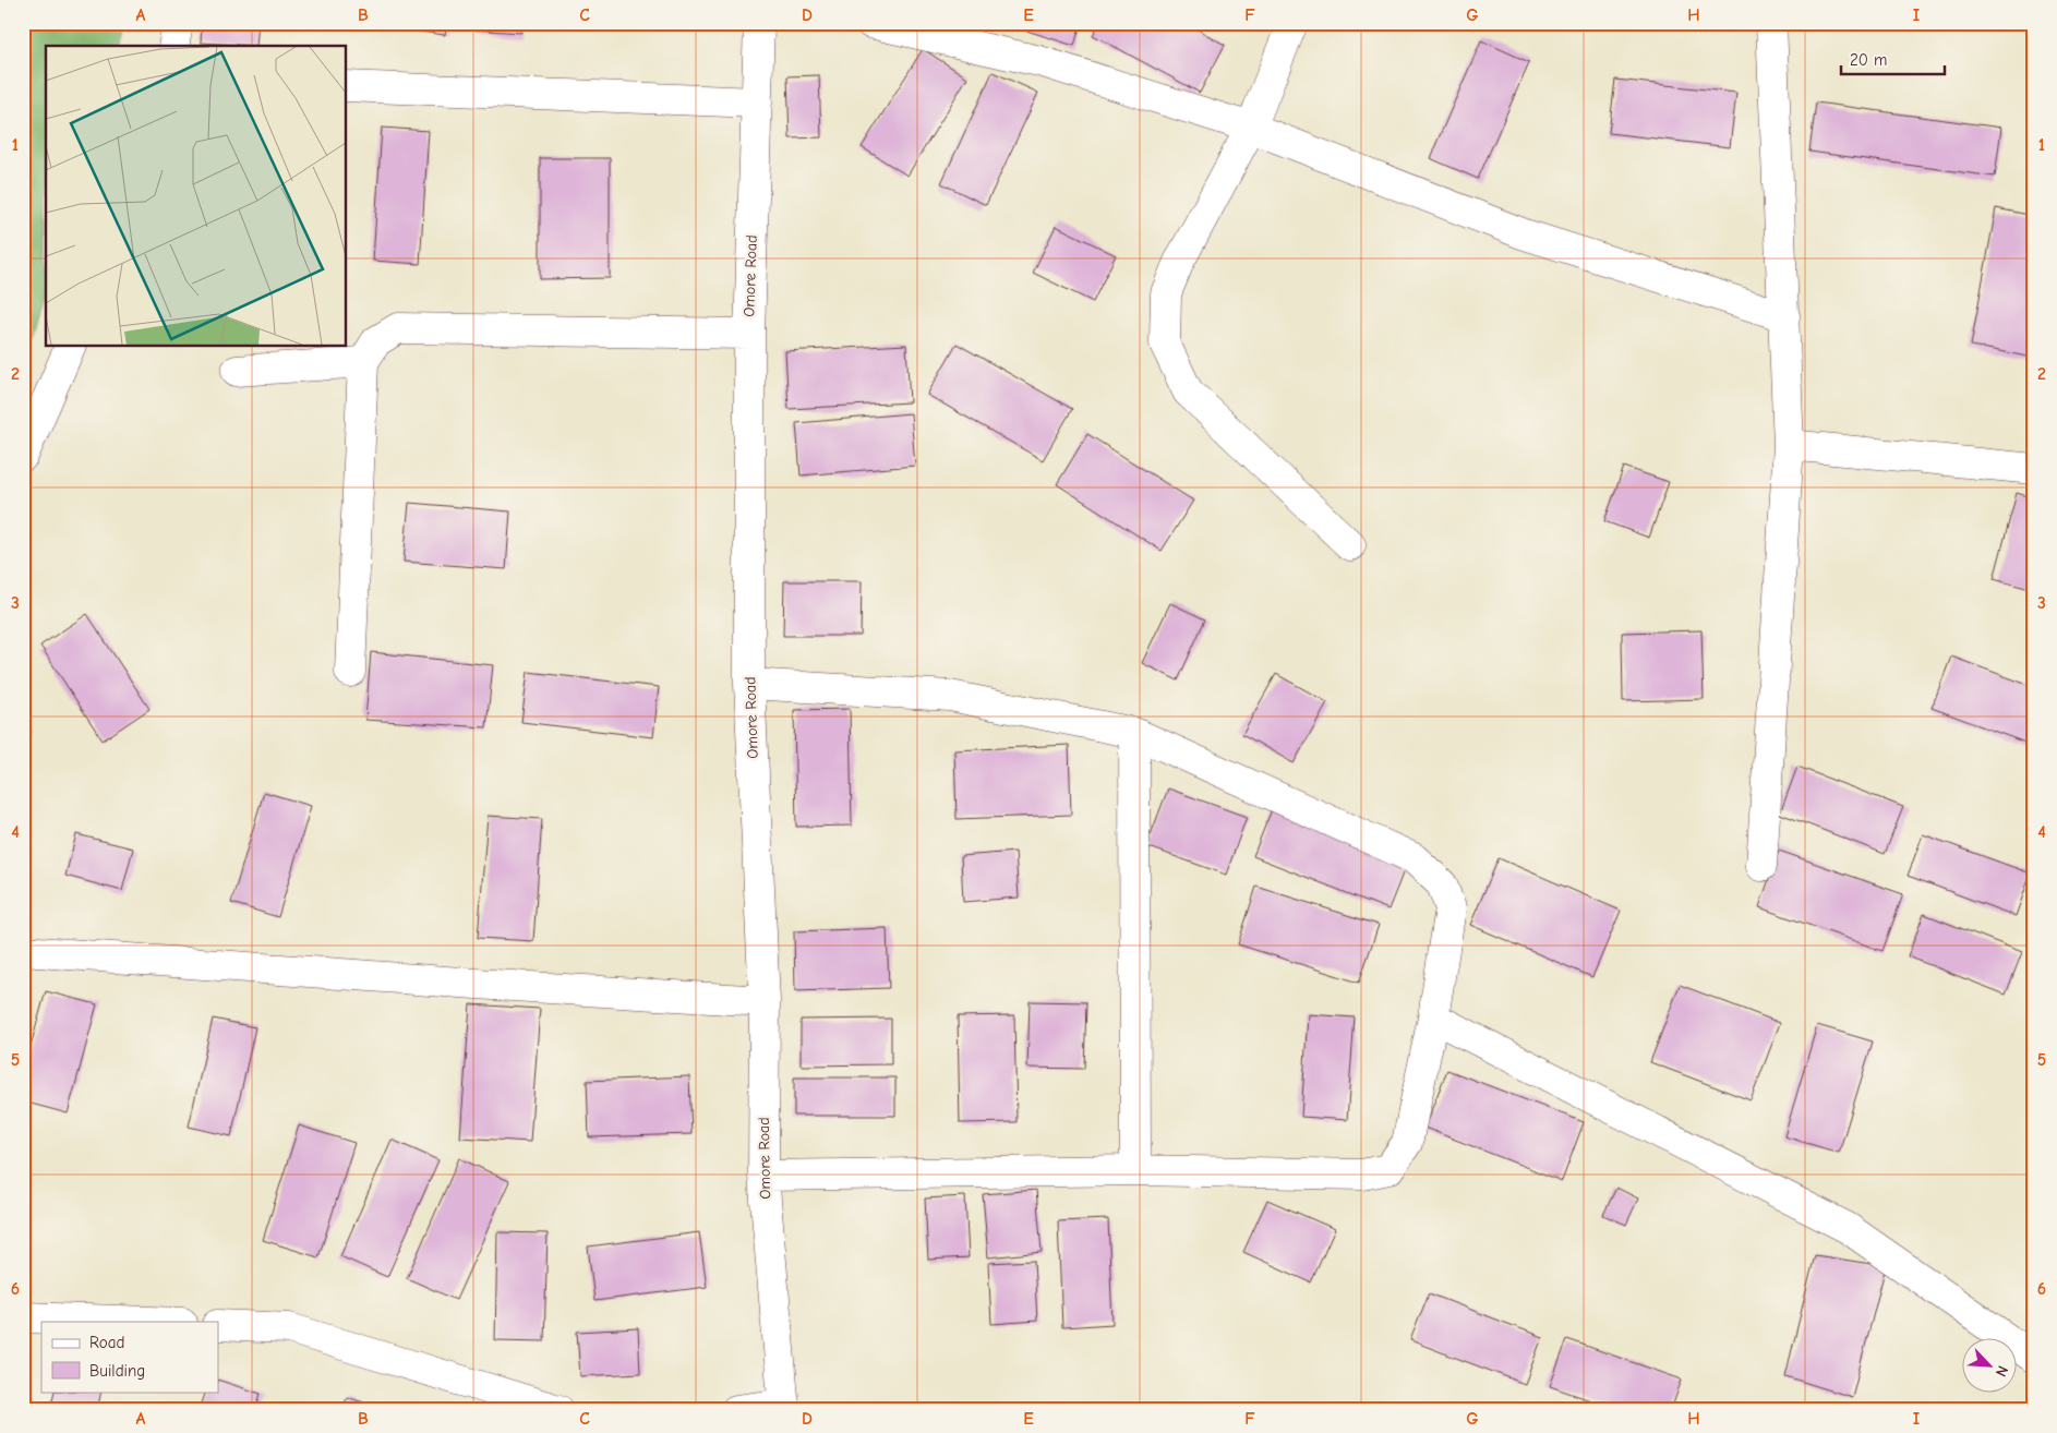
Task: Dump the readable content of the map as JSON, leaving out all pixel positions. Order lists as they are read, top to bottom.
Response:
{
  "streets": {
    "street": ["Omore Road"]
  },
  "legend": ["Road", "Building"],
  "scale_bar": "20 m",
  "north": "bottom right",
  "grid": {
    "columns": [
      "A",
      "B",
      "C",
      "D",
      "E",
      "F",
      "G",
      "H",
      "I"
    ],
    "rows": [
      "1",
      "2",
      "3",
      "4",
      "5",
      "6"
    ]
  }
}
